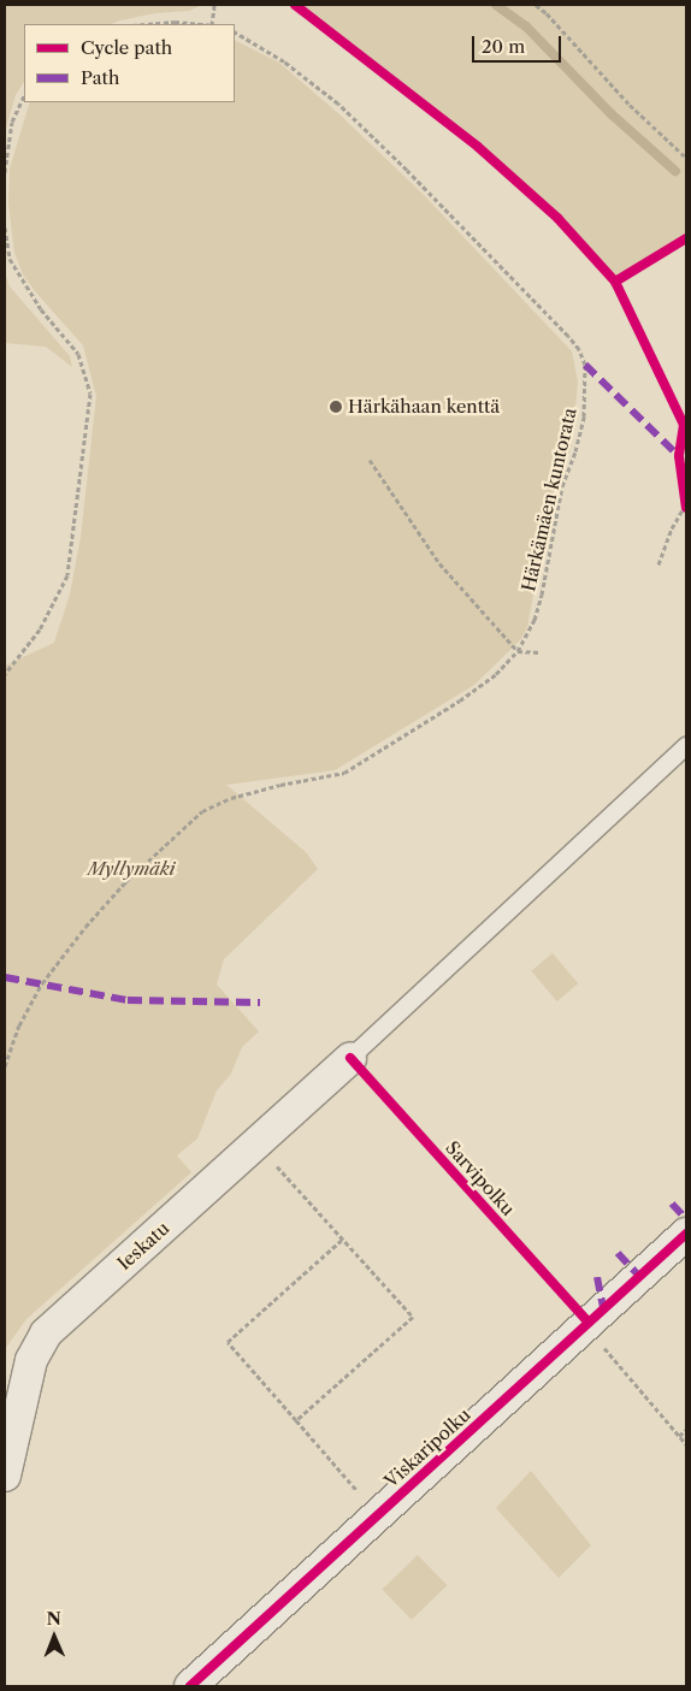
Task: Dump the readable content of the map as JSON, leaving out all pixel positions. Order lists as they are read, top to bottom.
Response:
{
  "streets": {
    "street": ["Ieskatu", "Viskaripolku"],
    "path": ["Härkämäen kuntorata"],
    "cycle path": ["Sarvipolku"]
  },
  "parks": ["Myllymäki"],
  "places": ["Härkähaan kenttä"],
  "legend": ["Cycle path", "Path"],
  "scale_bar": "20 m",
  "north": "top"
}
